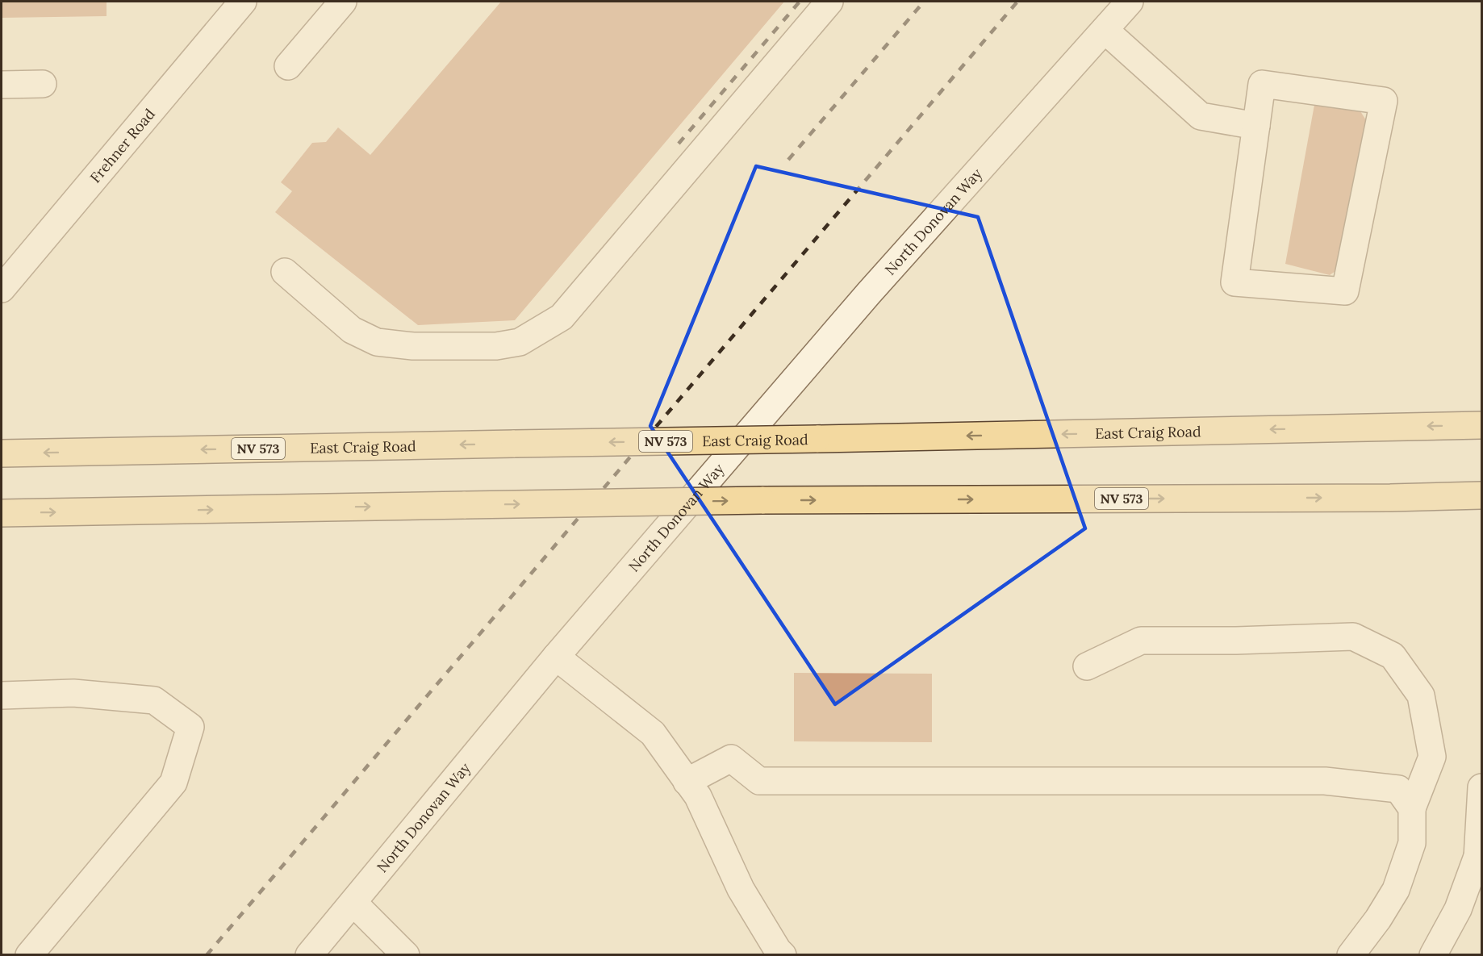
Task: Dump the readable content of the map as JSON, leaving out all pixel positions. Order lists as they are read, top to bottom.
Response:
{
  "streets": {
    "main road": ["East Craig Road", "NV 573"],
    "street": ["Frehner Road", "North Donovan Way"]
  }
}
